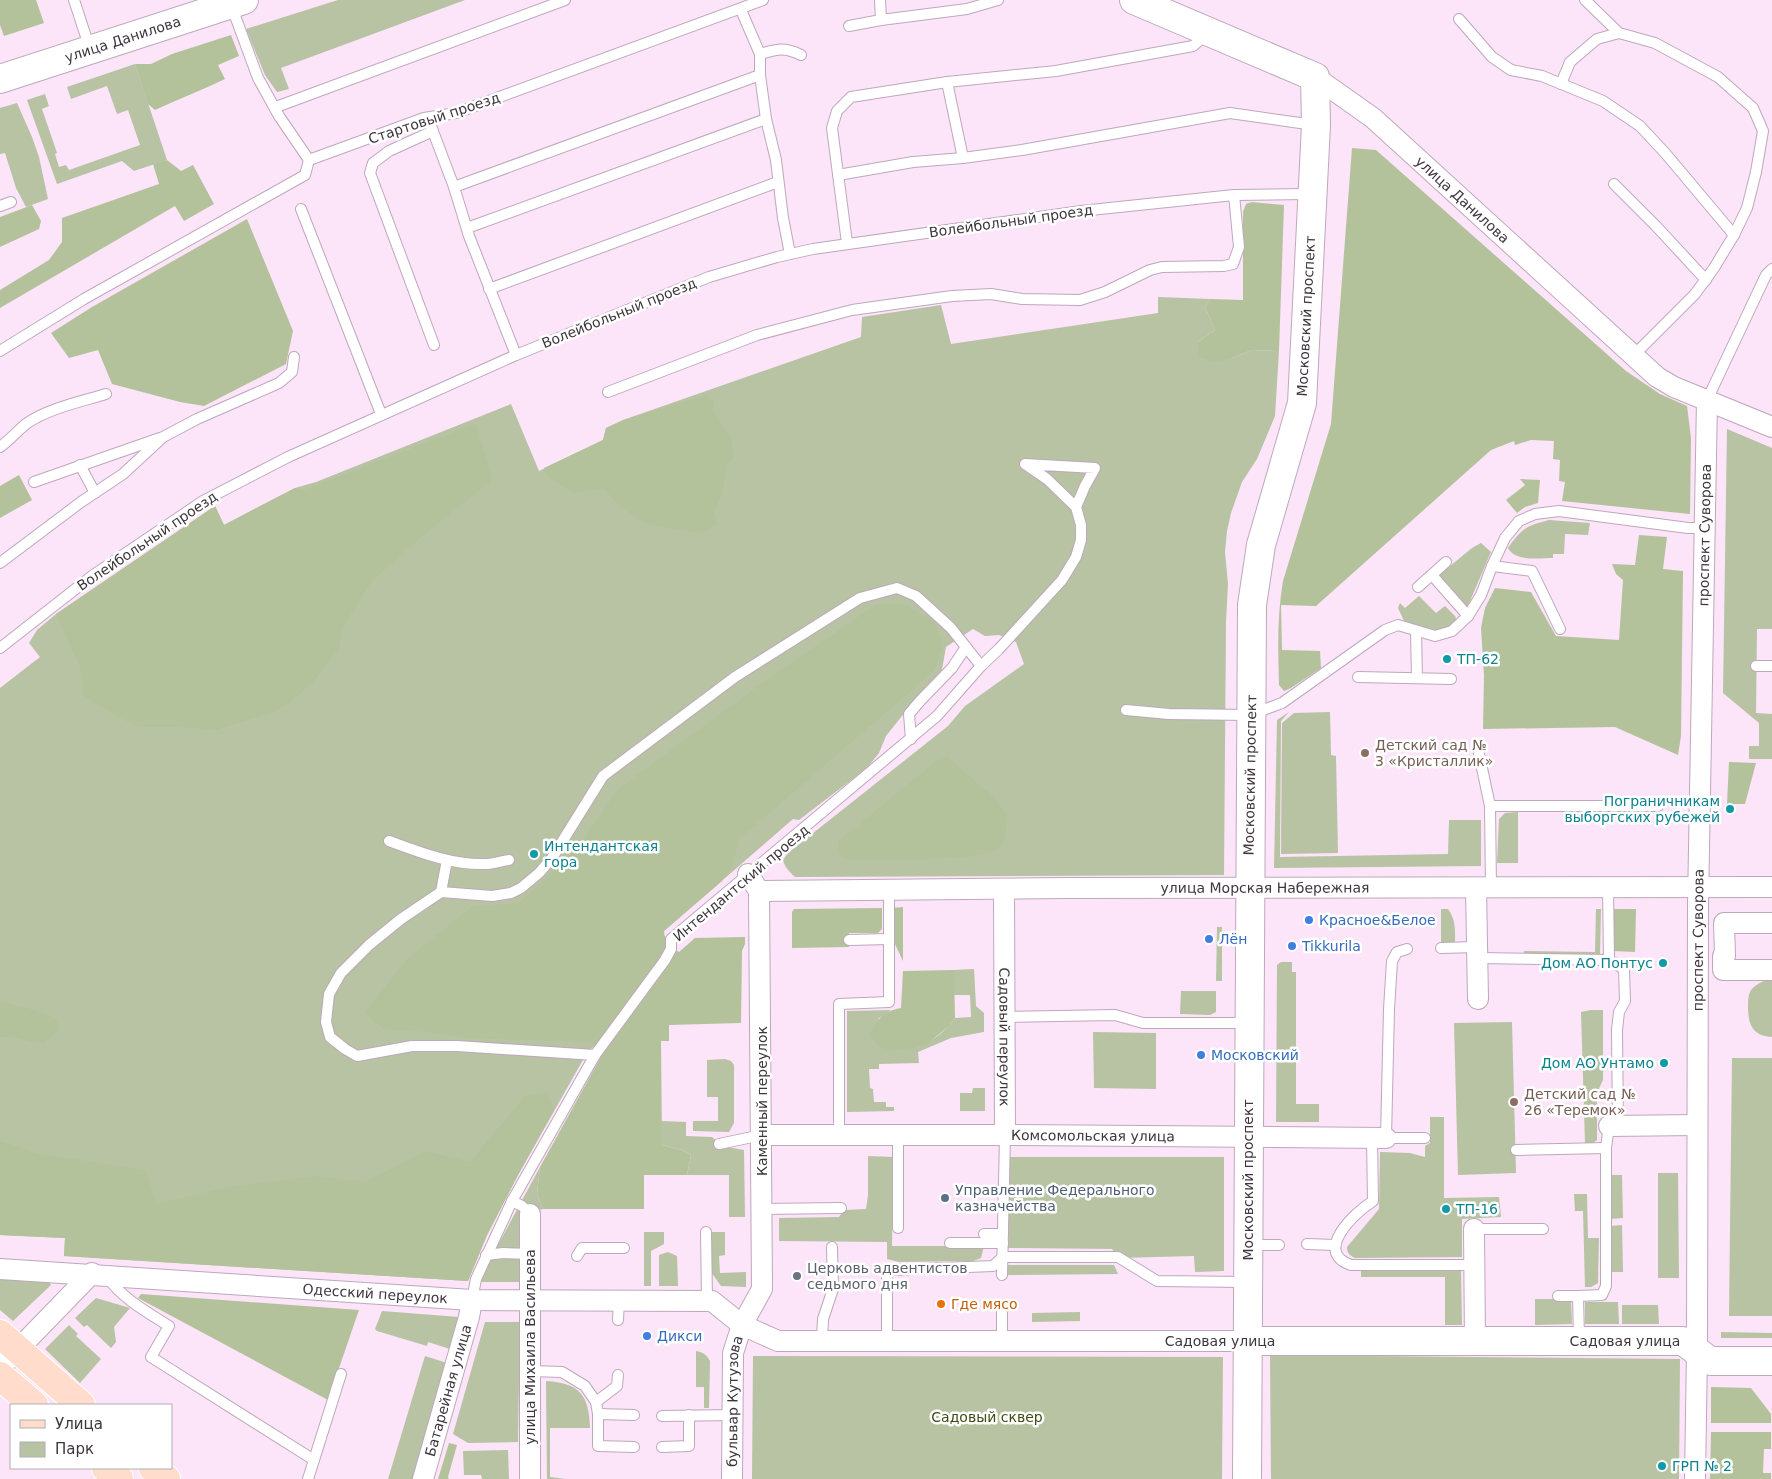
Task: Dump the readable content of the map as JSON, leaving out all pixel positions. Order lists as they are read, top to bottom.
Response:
{
  "streets": {
    "street": [
      "улица Данилова",
      "Московский проспект",
      "проспект Суворова",
      "улица Морская Набережная",
      "Садовый переулок",
      "Каменный переулок",
      "Комсомольская улица",
      "Одесский переулок",
      "Садовая улица",
      "улица Михаила Васильева",
      "Батарейная улица",
      "бульвар Кутузова"
    ],
    "lane": ["Стартовый проезд", "Волейбольный проезд", "Интендантский проезд"]
  },
  "crossings": [
    ["улица Данилова", "Московский проспект"],
    ["улица Данилова", "проспект Суворова"],
    ["Волейбольный проезд", "Московский проспект"],
    ["Московский проспект", "улица Морская Набережная"],
    ["Московский проспект", "Комсомольская улица"],
    ["Московский проспект", "Садовая улица"],
    ["проспект Суворова", "улица Морская Набережная"],
    ["проспект Суворова", "Садовая улица"],
    ["Интендантский проезд", "Одесский переулок"],
    ["Интендантский проезд", "Батарейная улица"],
    ["улица Морская Набережная", "Садовый переулок"],
    ["улица Морская Набережная", "Каменный переулок"],
    ["Садовый переулок", "Комсомольская улица"],
    ["Каменный переулок", "Комсомольская улица"],
    ["Каменный переулок", "Садовая улица"],
    ["Каменный переулок", "бульвар Кутузова"],
    ["Одесский переулок", "улица Михаила Васильева"],
    ["Одесский переулок", "Батарейная улица"],
    ["Садовая улица", "бульвар Кутузова"]
  ],
  "parks": ["Садовый сквер"],
  "places": [
    "ТП-62",
    "Детский сад № 3 «Кристаллик»",
    "Пограничникам выборгских рубежей",
    "Интендантская гора",
    "Красное&Белое",
    "Лён",
    "Tikkurila",
    "Дом АО Понтус",
    "Московский",
    "Дом АО Унтамо",
    "Детский сад № 26 «Теремок»",
    "Управление Федерального казначейства",
    "ТП-16",
    "Церковь адвентистов седьмого дня",
    "Где мясо",
    "Дикси",
    "ГРП № 2"
  ],
  "legend": ["Улица", "Парк"]
}
